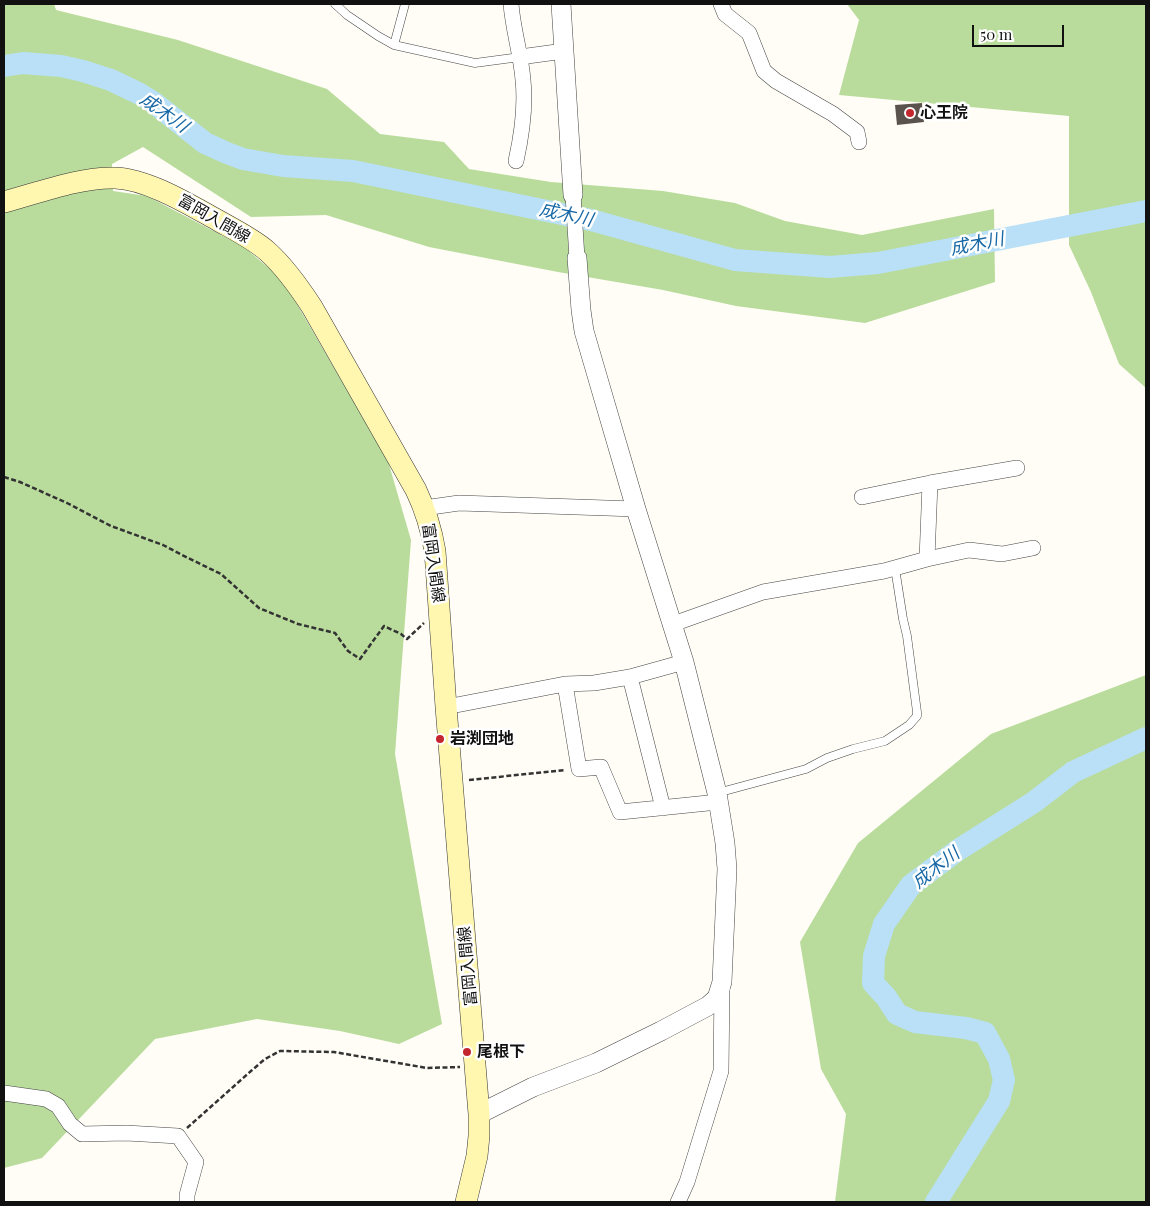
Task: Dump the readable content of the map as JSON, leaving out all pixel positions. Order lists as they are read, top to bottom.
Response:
{
  "streets": {
    "main road": ["富岡入間線"]
  },
  "water": ["成木川"],
  "places": ["心王院", "岩渕団地", "尾根下"],
  "scale_bar": "50 m"
}
